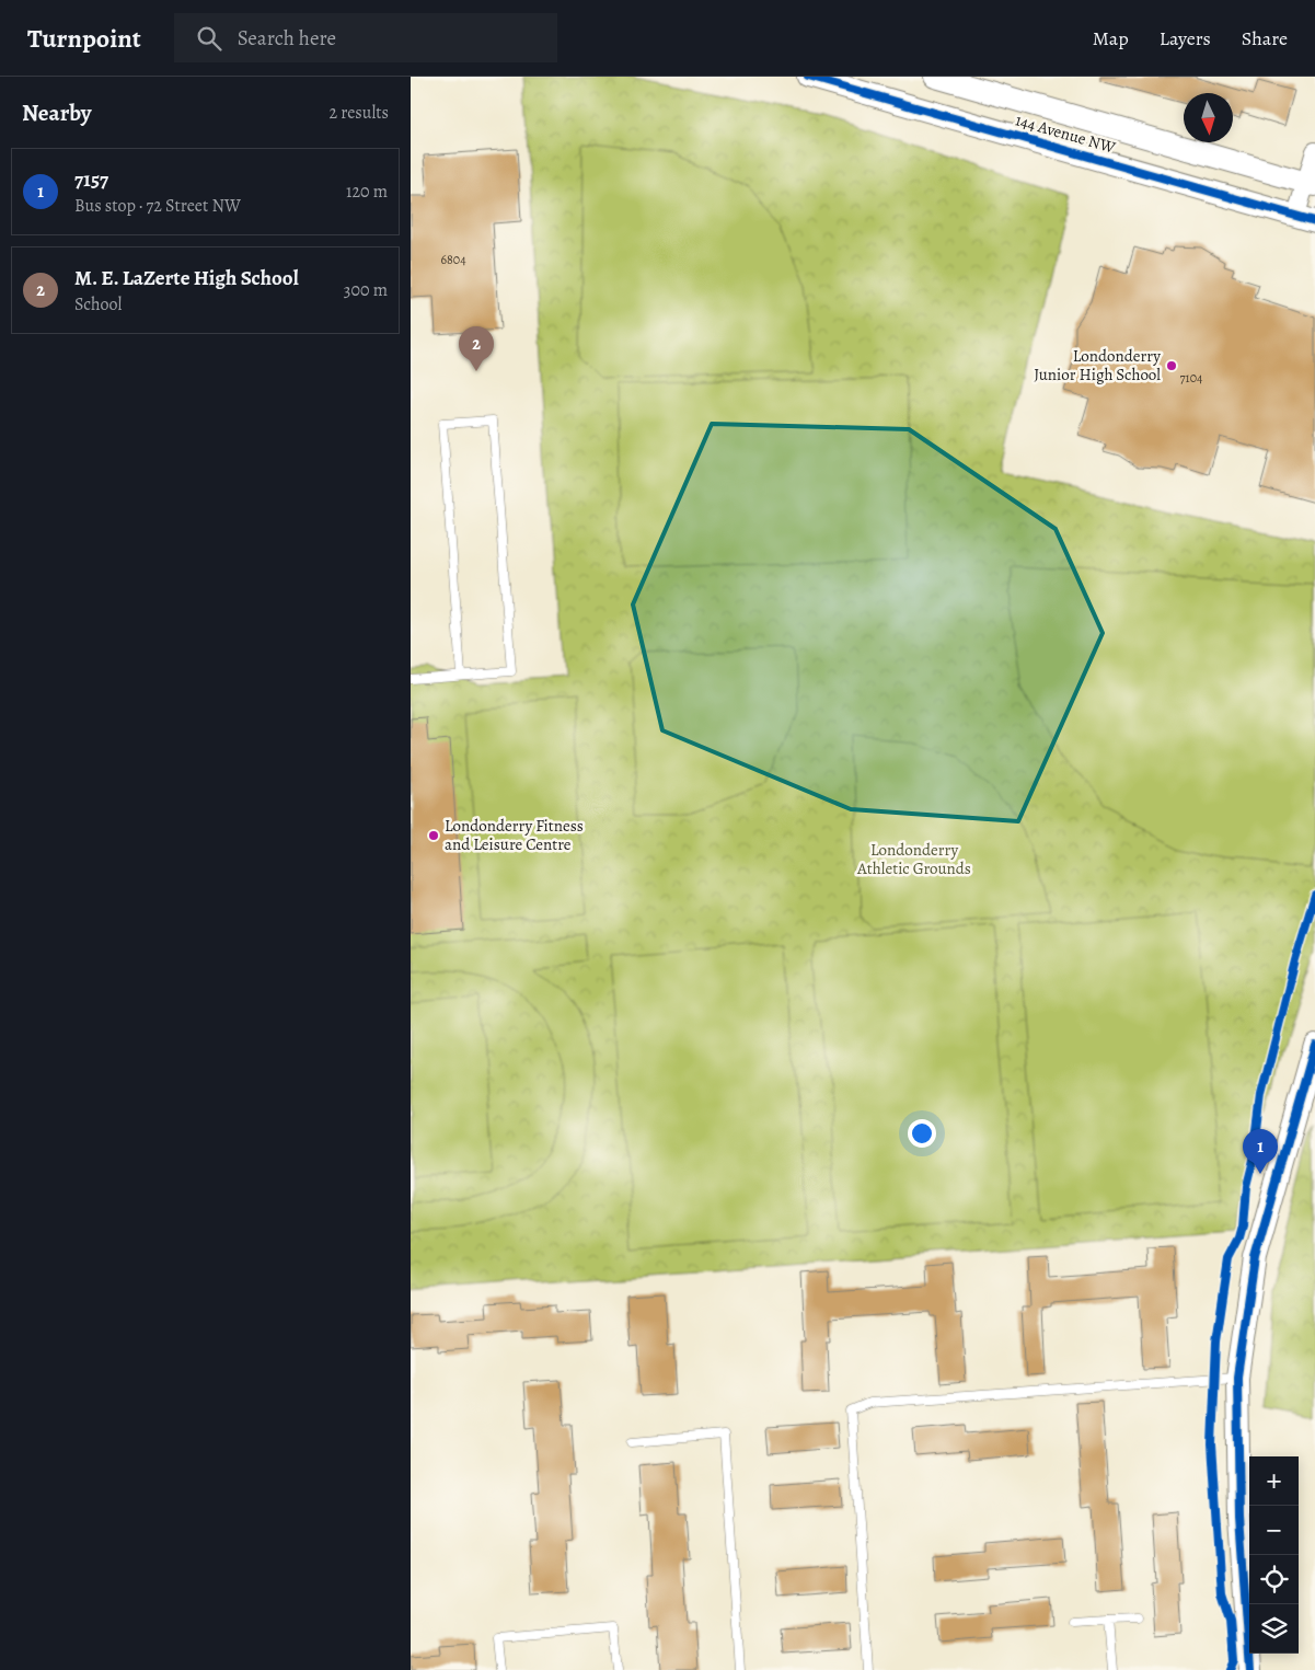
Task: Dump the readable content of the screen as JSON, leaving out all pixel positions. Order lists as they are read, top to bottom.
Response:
{
  "streets": {
    "street": ["144 Avenue NW"]
  },
  "parks": ["Londonderry Athletic Grounds"],
  "places": ["Londonderry Junior High School", "Londonderry Fitness and Leisure Centre"],
  "house_numbers": ["6804", "7104"],
  "north": "bottom",
  "page": {
    "header": "Turnpoint",
    "search": "Search here",
    "nav": ["Map", "Layers", "Share"],
    "heading": ["Nearby", "2 results"],
    "list": [
      {
        "mark": "1",
        "name": "7157",
        "note": "Bus stop · 72 Street NW",
        "value": "120 m"
      },
      {
        "mark": "2",
        "name": "M. E. LaZerte High School",
        "note": "School",
        "value": "300 m"
      }
    ],
    "pins": ["2", "1"],
    "map_buttons": ["+", "−"]
  }
}
